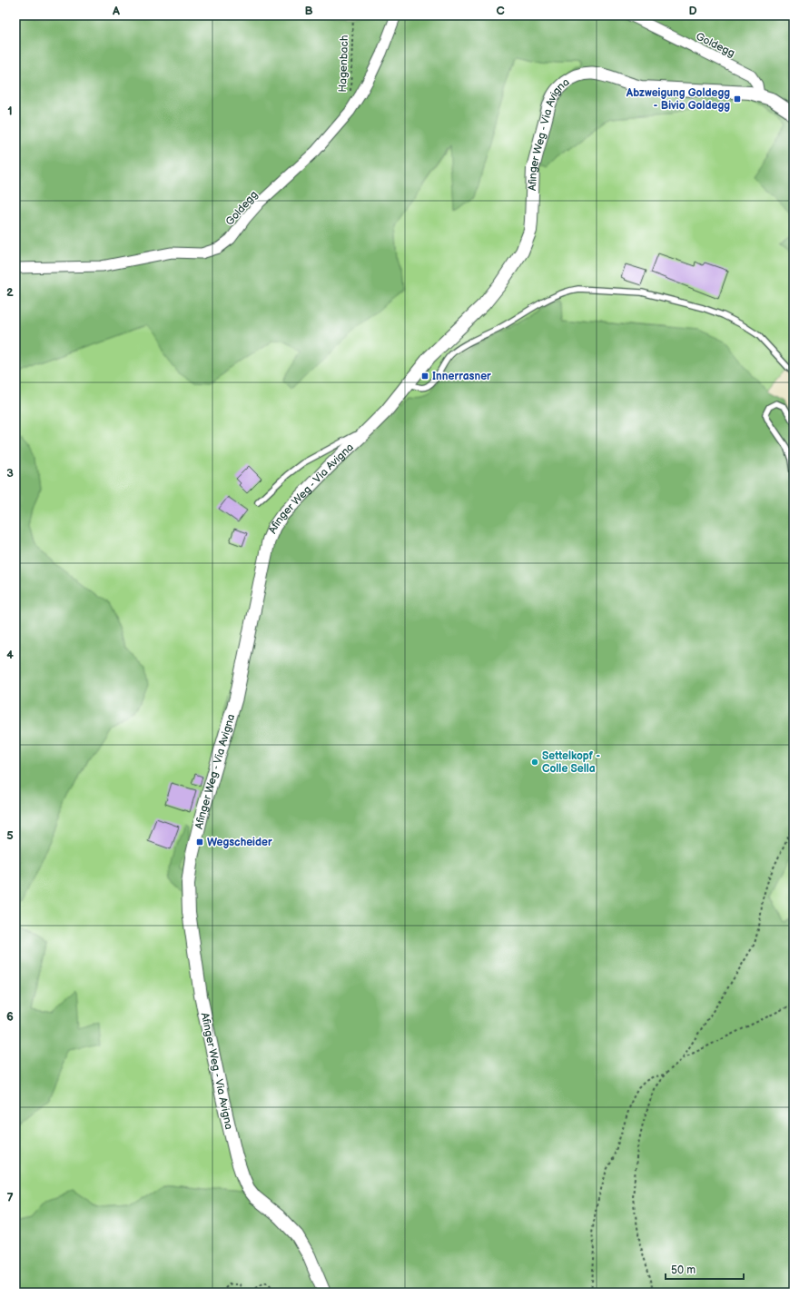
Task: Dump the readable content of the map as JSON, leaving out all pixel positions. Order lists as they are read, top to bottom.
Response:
{
  "streets": {
    "street": ["Goldegg", "Afinger Weg - Via Avigna"],
    "path": ["Hagenbach"]
  },
  "crossings": [
    ["Goldegg", "Afinger Weg - Via Avigna"]
  ],
  "places": {
    "transit": ["Abzweigung Goldegg - Bivio Goldegg", "Innerrasner", "Wegscheider"],
    "other": ["Settelkopf - Colle Sella"]
  },
  "scale_bar": "50 m",
  "grid": {
    "columns": [
      "A",
      "B",
      "C",
      "D"
    ],
    "rows": [
      "1",
      "2",
      "3",
      "4",
      "5",
      "6",
      "7"
    ]
  }
}
